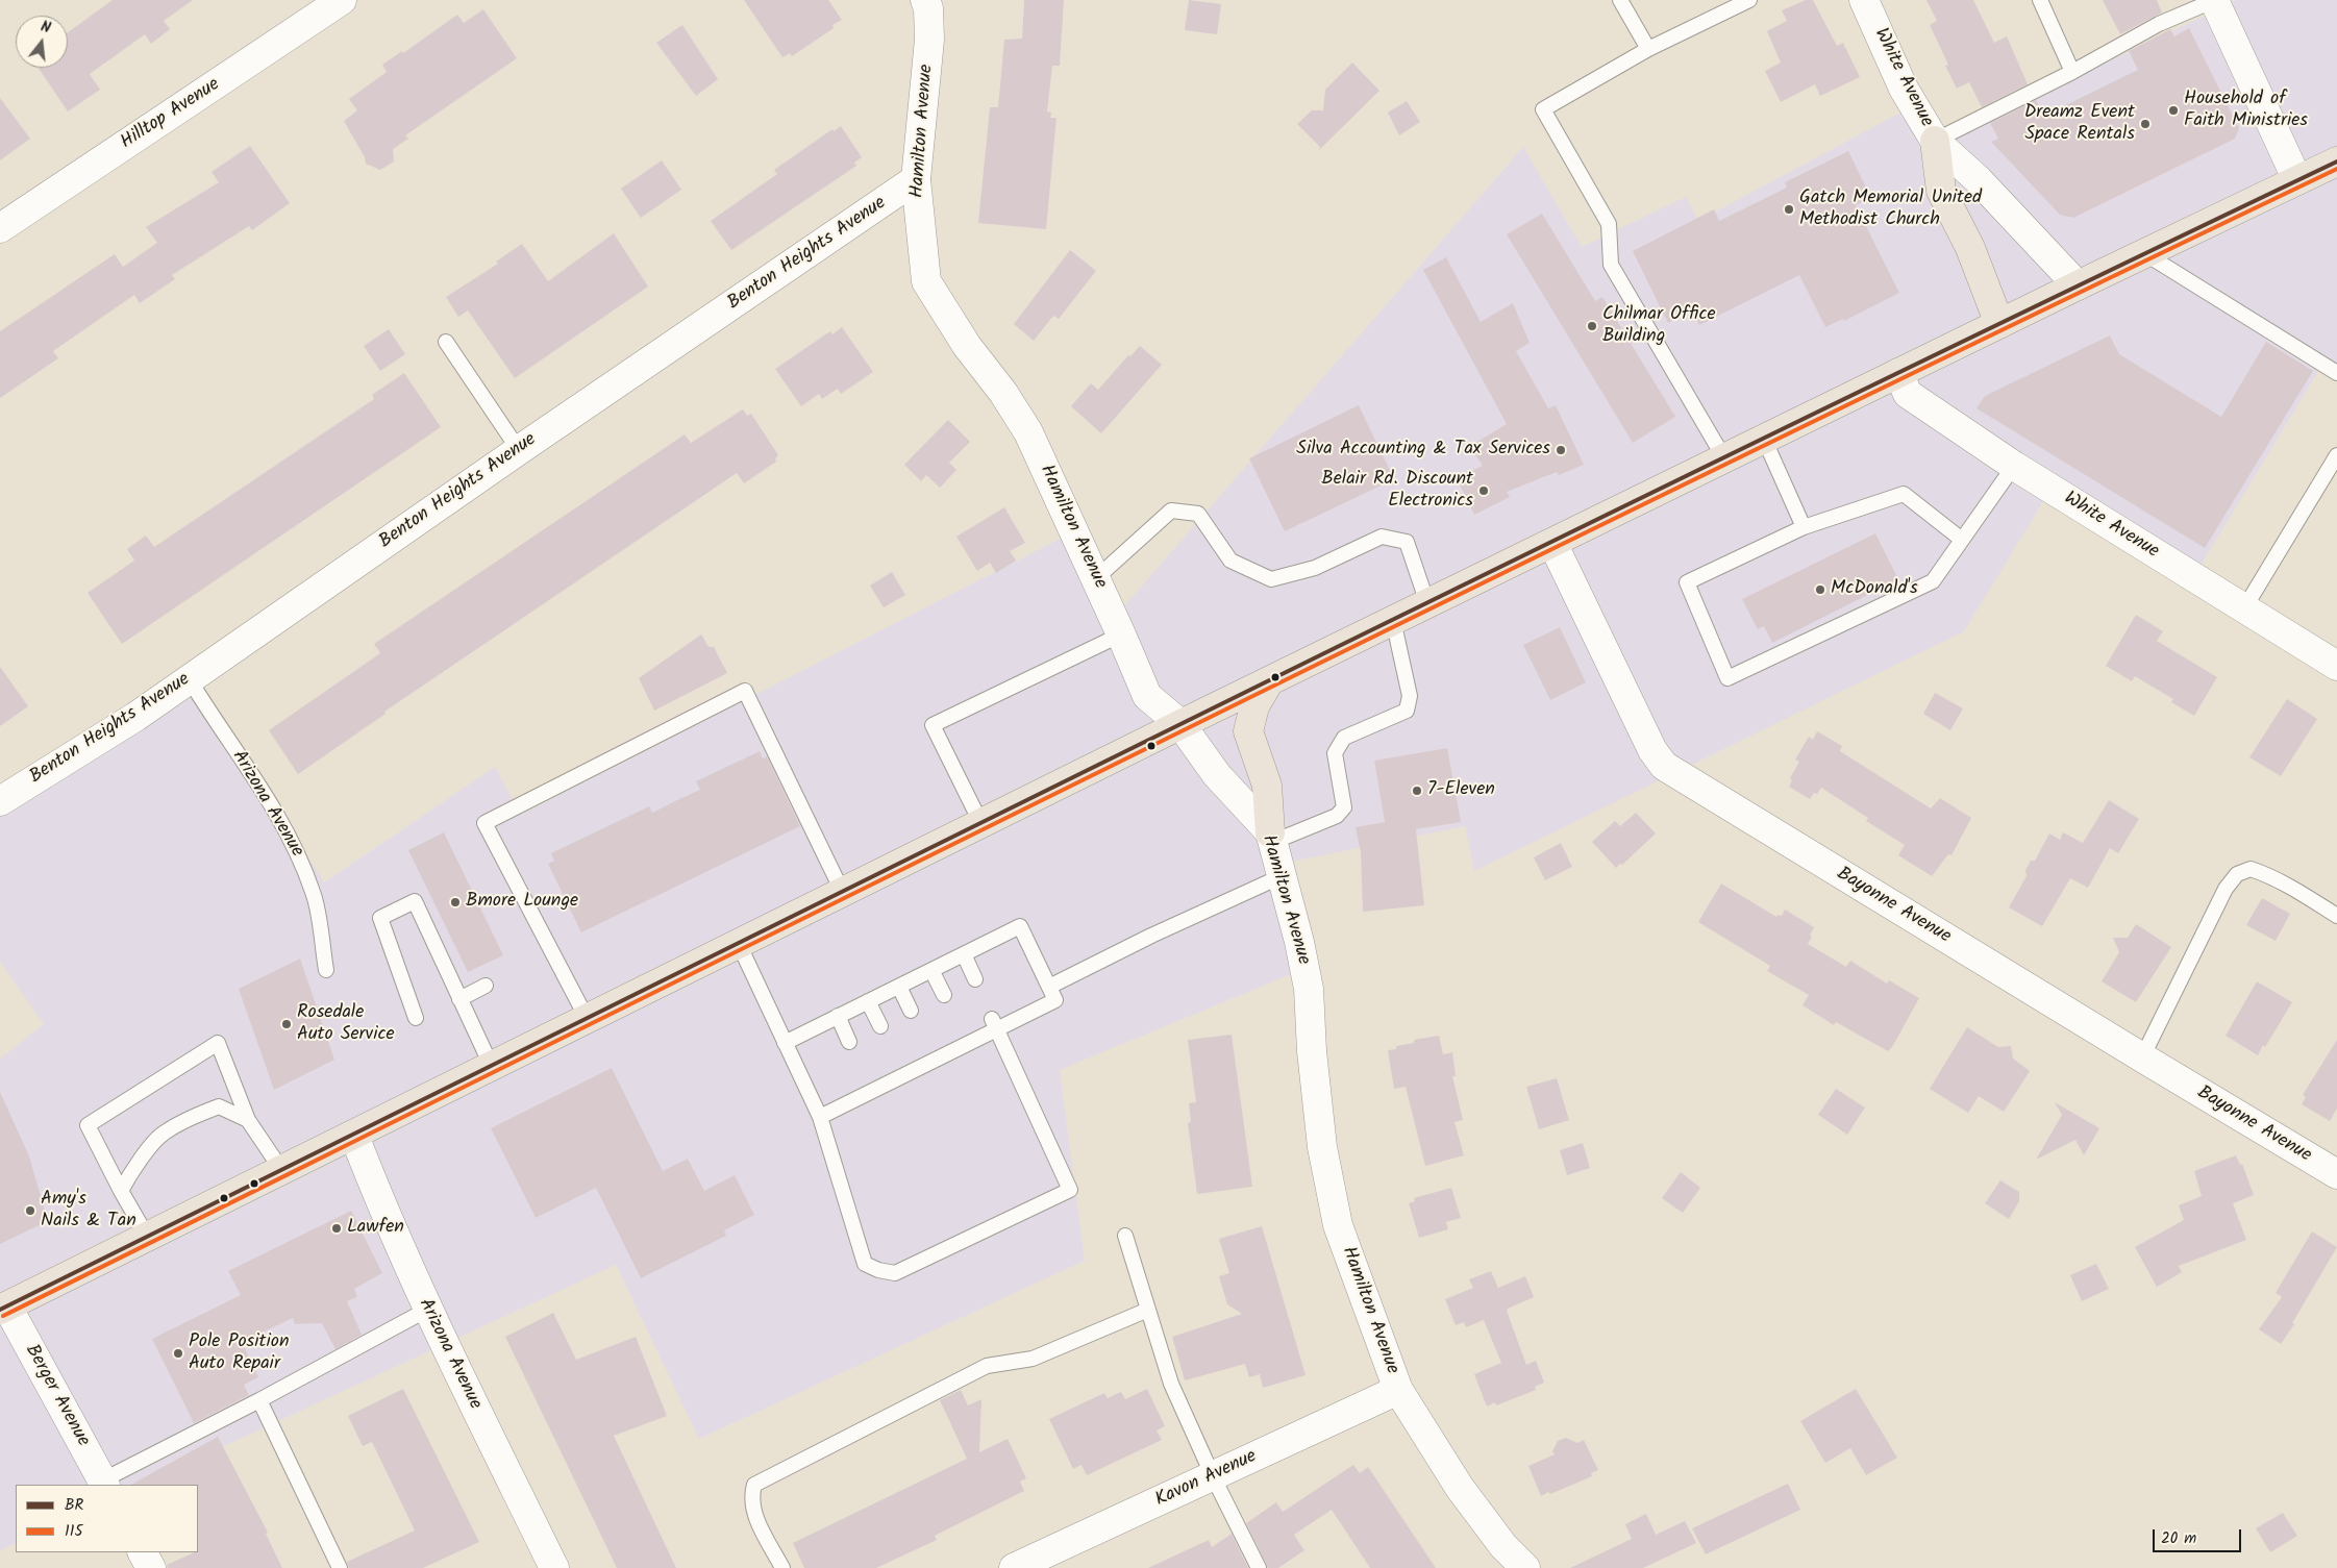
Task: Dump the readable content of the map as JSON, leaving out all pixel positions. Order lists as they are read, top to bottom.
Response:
{
  "streets": {
    "street": [
      "White Avenue",
      "Hilltop Avenue",
      "Hamilton Avenue",
      "Benton Heights Avenue",
      "Arizona Avenue",
      "Bayonne Avenue",
      "Berger Avenue",
      "Kavon Avenue"
    ]
  },
  "crossings": [
    ["Hamilton Avenue", "Benton Heights Avenue"],
    ["Hamilton Avenue", "Kavon Avenue"],
    ["Benton Heights Avenue", "Arizona Avenue"]
  ],
  "places": [
    "Household of Faith Ministries",
    "Dreamz Event Space Rentals",
    "Gatch Memorial United Methodist Church",
    "Chilmar Office Building",
    "Silva Accounting & Tax Services",
    "Belair Rd. Discount Electronics",
    "McDonald's",
    "7-Eleven",
    "Bmore Lounge",
    "Rosedale Auto Service",
    "Amy's Nails & Tan",
    "Lawfen",
    "Pole Position Auto Repair"
  ],
  "lines": ["transit line BR", "transit line 115"],
  "legend": ["BR", "115"],
  "scale_bar": "20 m",
  "north": "top"
}
